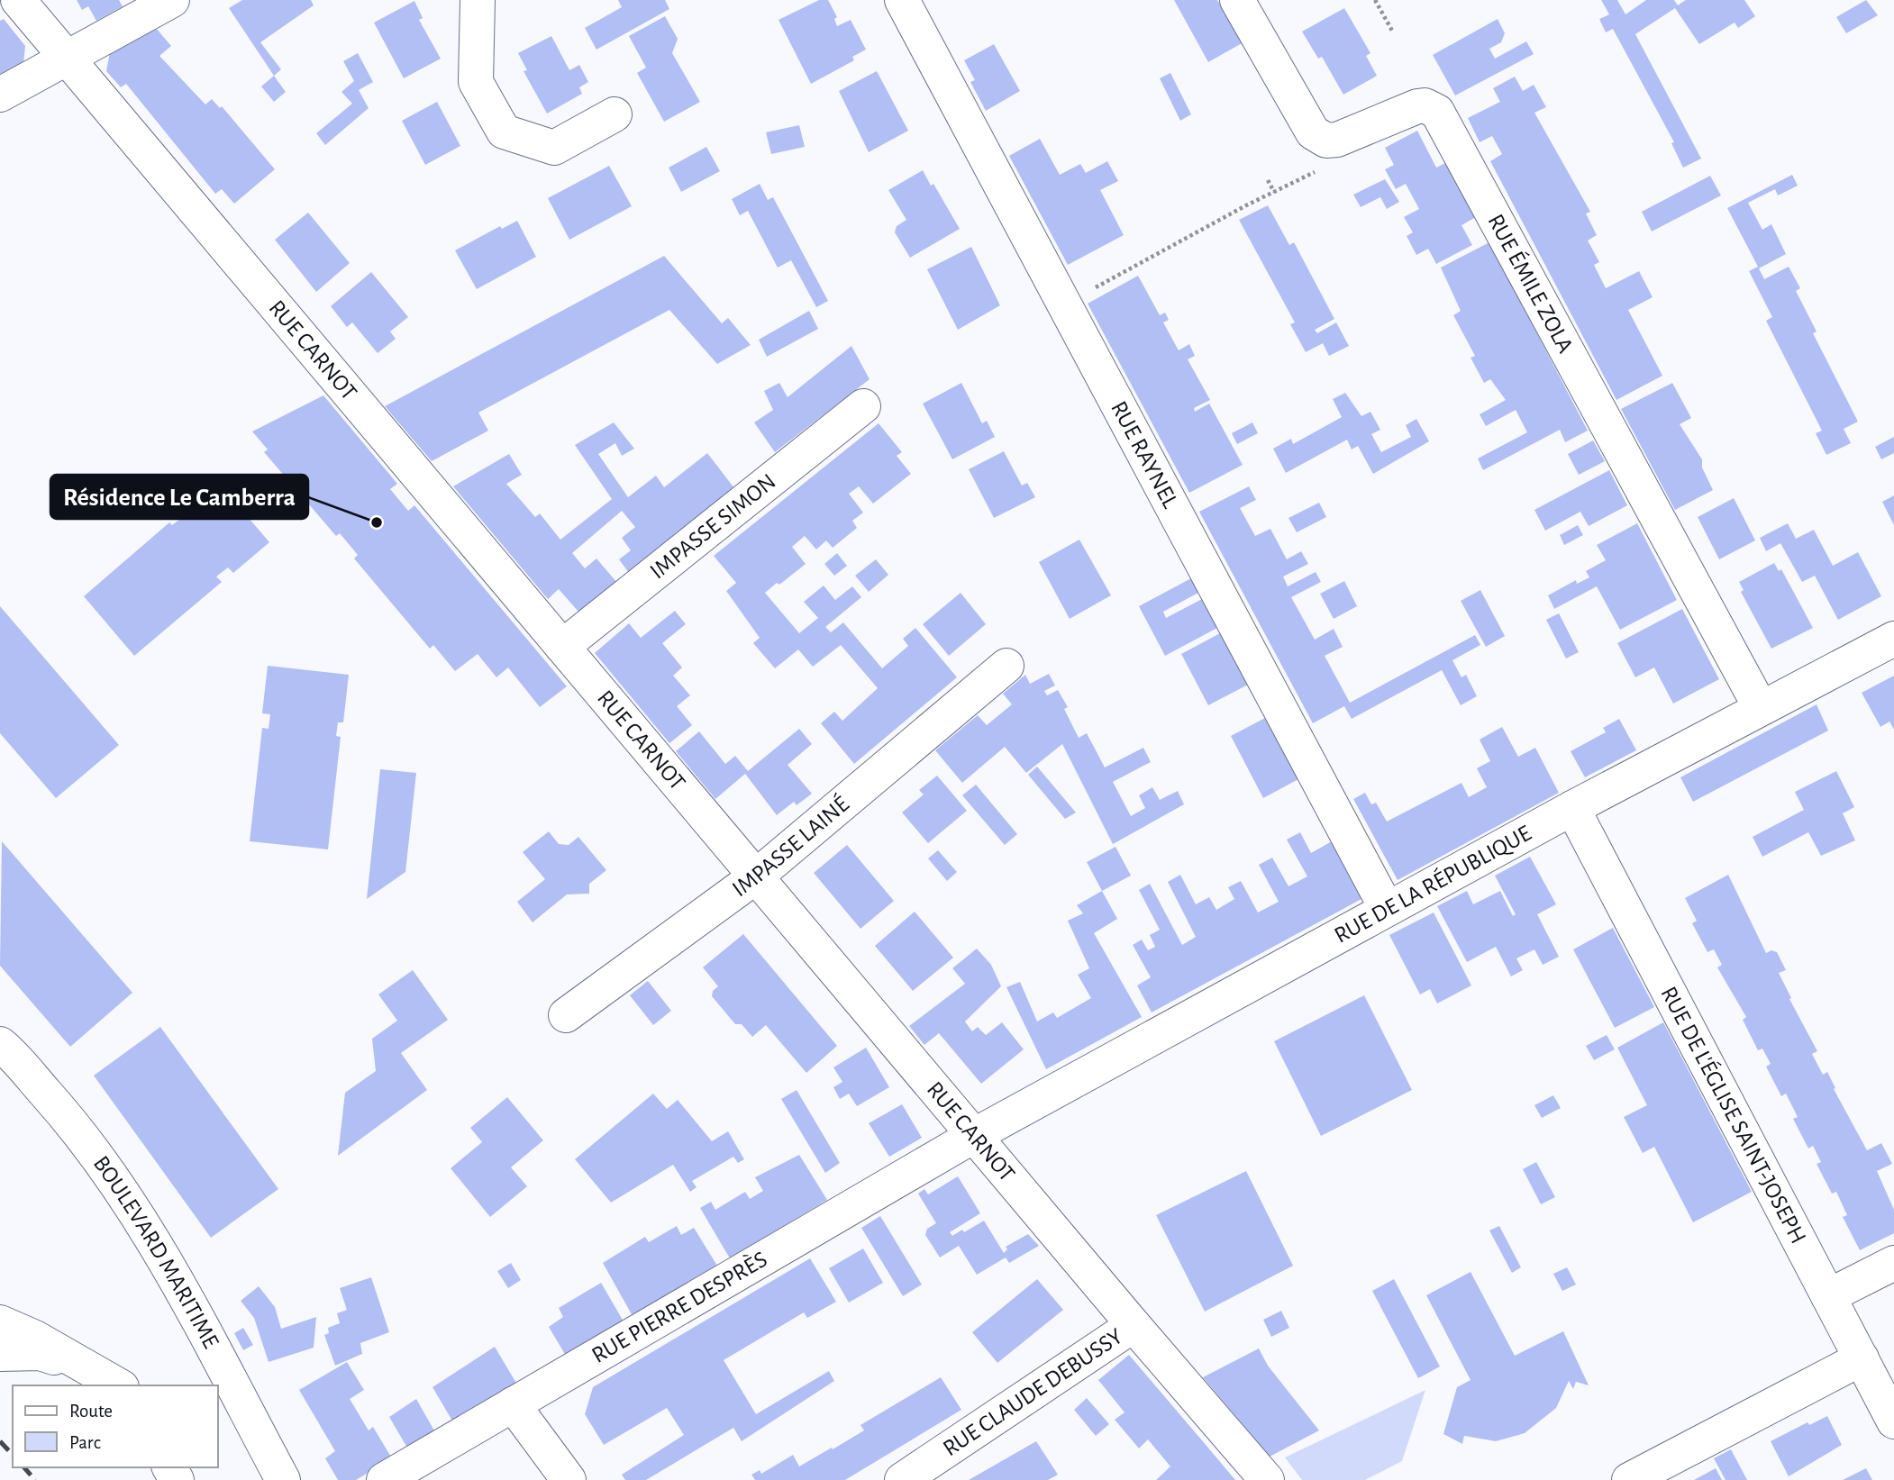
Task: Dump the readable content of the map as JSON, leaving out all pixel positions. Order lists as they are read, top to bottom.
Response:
{
  "streets": {
    "street": [
      "RUE ÉMILE ZOLA",
      "RUE CARNOT",
      "RUE RAYNEL",
      "IMPASSE SIMON",
      "IMPASSE LAINÉ",
      "RUE DE LA RÉPUBLIQUE",
      "RUE DE L'ÉGLISE SAINT-JOSEPH",
      "BOULEVARD MARITIME",
      "RUE PIERRE DESPRÈS",
      "RUE CLAUDE DEBUSSY"
    ]
  },
  "crossings": [
    ["RUE ÉMILE ZOLA", "RUE DE LA RÉPUBLIQUE"],
    ["RUE CARNOT", "IMPASSE SIMON"],
    ["RUE CARNOT", "IMPASSE LAINÉ"],
    ["RUE CARNOT", "RUE DE LA RÉPUBLIQUE"],
    ["RUE CARNOT", "RUE PIERRE DESPRÈS"],
    ["RUE CARNOT", "RUE CLAUDE DEBUSSY"],
    ["RUE RAYNEL", "RUE DE LA RÉPUBLIQUE"],
    ["RUE DE LA RÉPUBLIQUE", "RUE DE L'ÉGLISE SAINT-JOSEPH"],
    ["RUE DE LA RÉPUBLIQUE", "RUE PIERRE DESPRÈS"]
  ],
  "places": ["Résidence Le Camberra"],
  "legend": ["Route", "Parc"]
}
